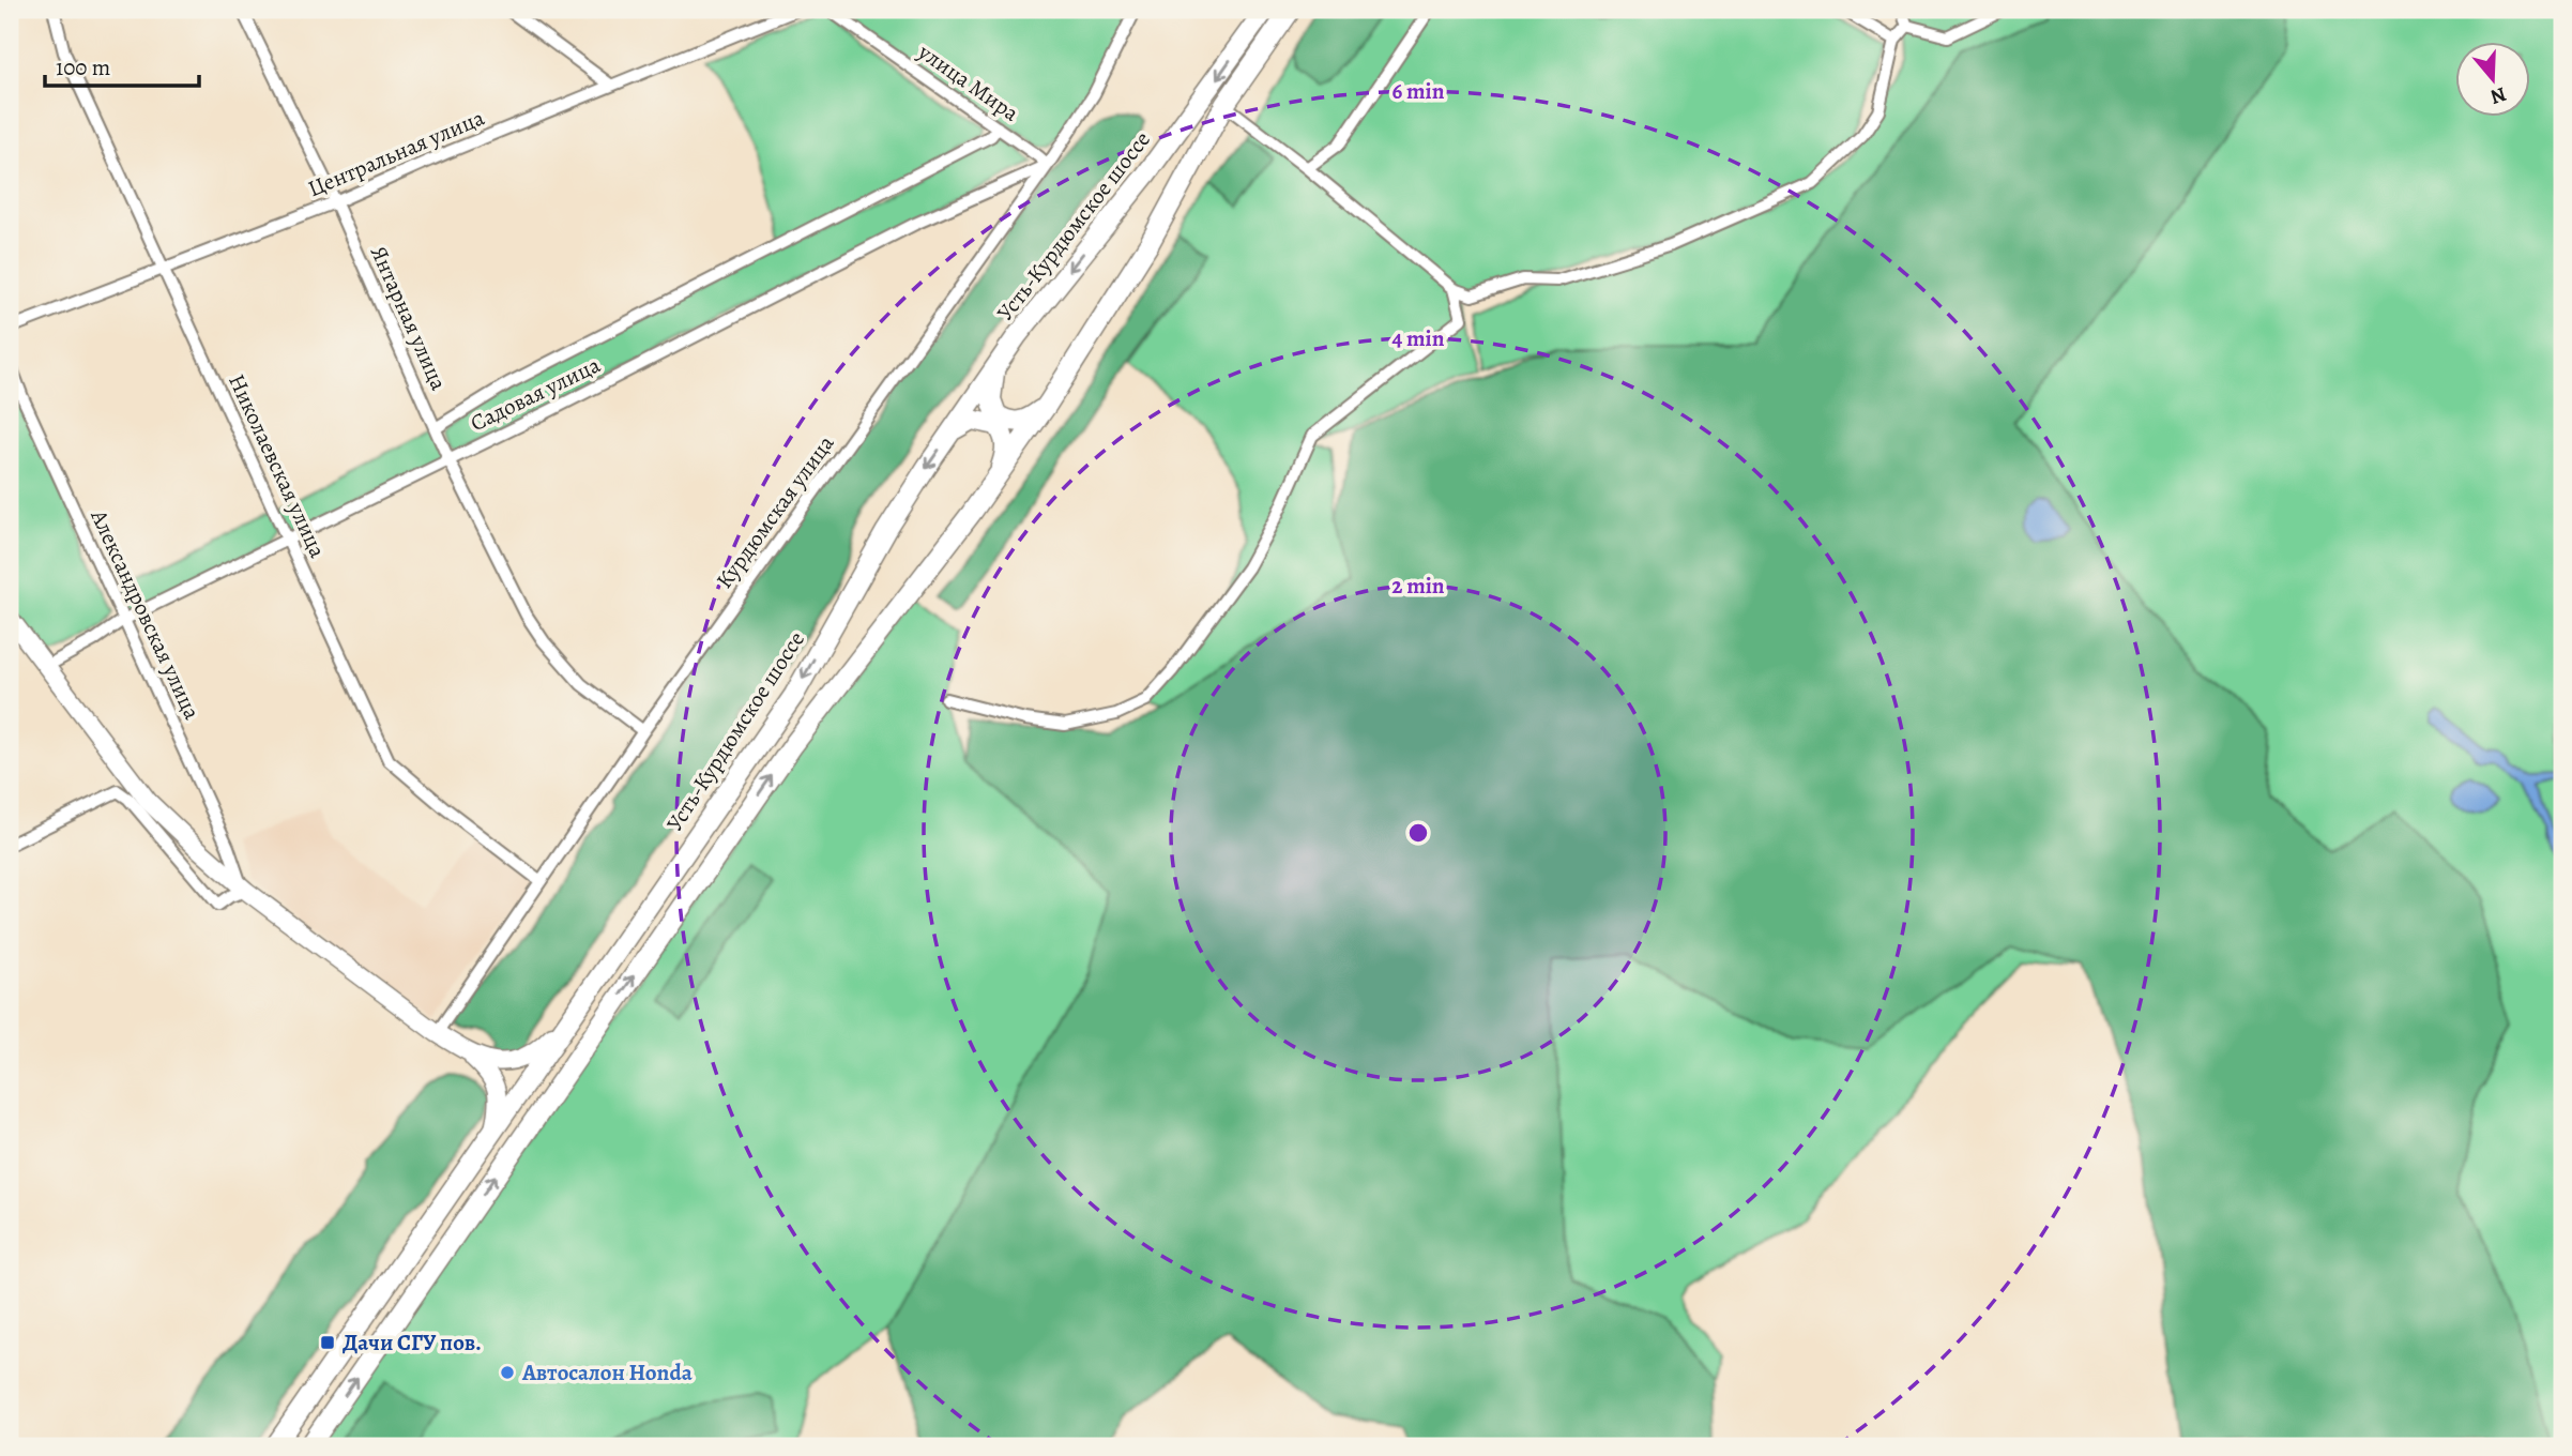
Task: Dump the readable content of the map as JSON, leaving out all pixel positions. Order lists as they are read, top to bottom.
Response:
{
  "streets": {
    "main road": ["Усть-Курдюмское шоссе"],
    "street": [
      "улица Мира",
      "Центральная улица",
      "Янтарная улица",
      "Садовая улица",
      "Николаевская улица",
      "Курдюмская улица",
      "Александровская улица"
    ]
  },
  "crossings": [
    ["улица Мира", "Садовая улица"],
    ["улица Мира", "Курдюмская улица"],
    ["Центральная улица", "Янтарная улица"],
    ["Центральная улица", "Николаевская улица"],
    ["Янтарная улица", "Садовая улица"],
    ["Янтарная улица", "Курдюмская улица"],
    ["Садовая улица", "Николаевская улица"],
    ["Садовая улица", "Курдюмская улица"],
    ["Садовая улица", "Александровская улица"],
    ["Николаевская улица", "Курдюмская улица"]
  ],
  "places": {
    "transit": ["Дачи СГУ пов."],
    "other": ["Автосалон Honda"]
  },
  "scale_bar": "100 m",
  "north": "bottom",
  "rings": ["6 min", "4 min", "2 min"]
}
